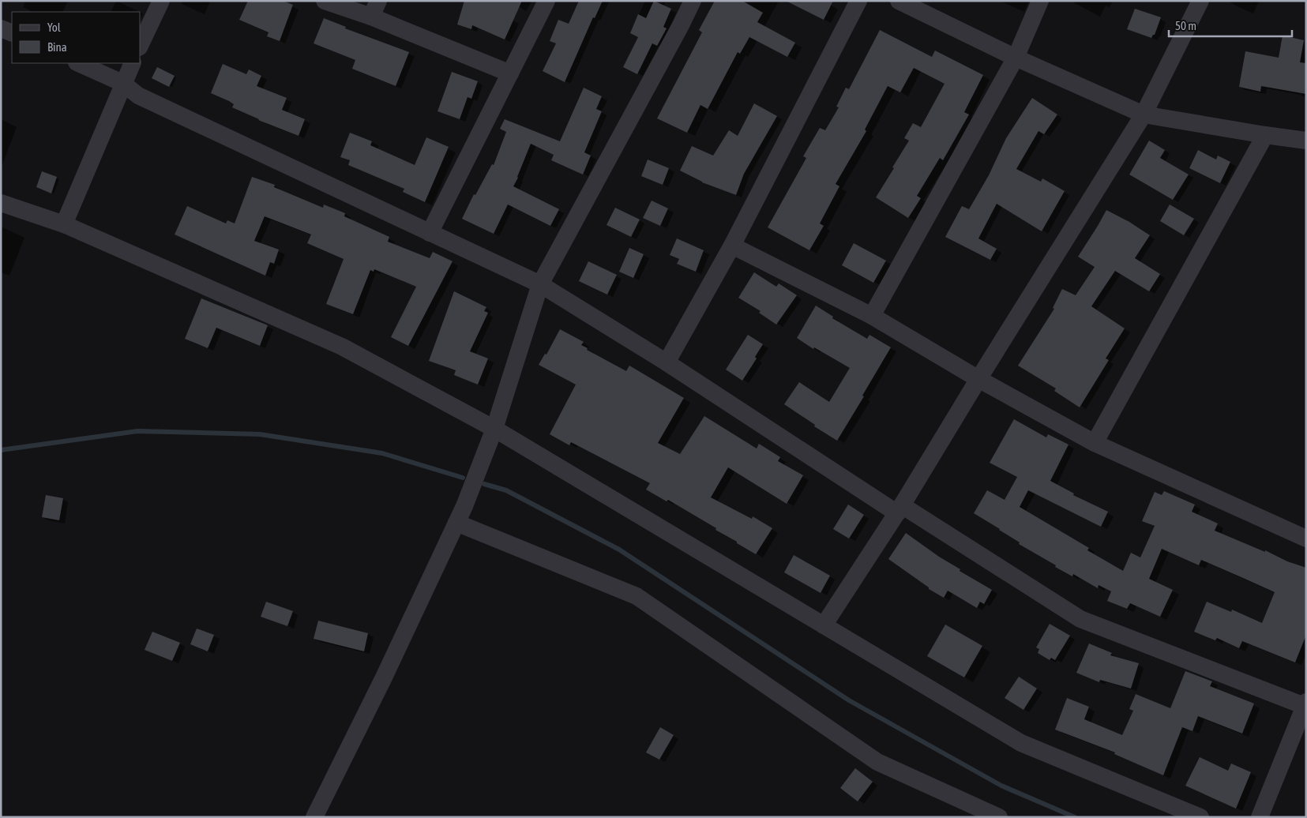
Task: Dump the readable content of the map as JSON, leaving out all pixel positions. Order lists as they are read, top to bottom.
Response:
{
  "legend": ["Yol", "Bina"],
  "scale_bar": "50 m"
}
